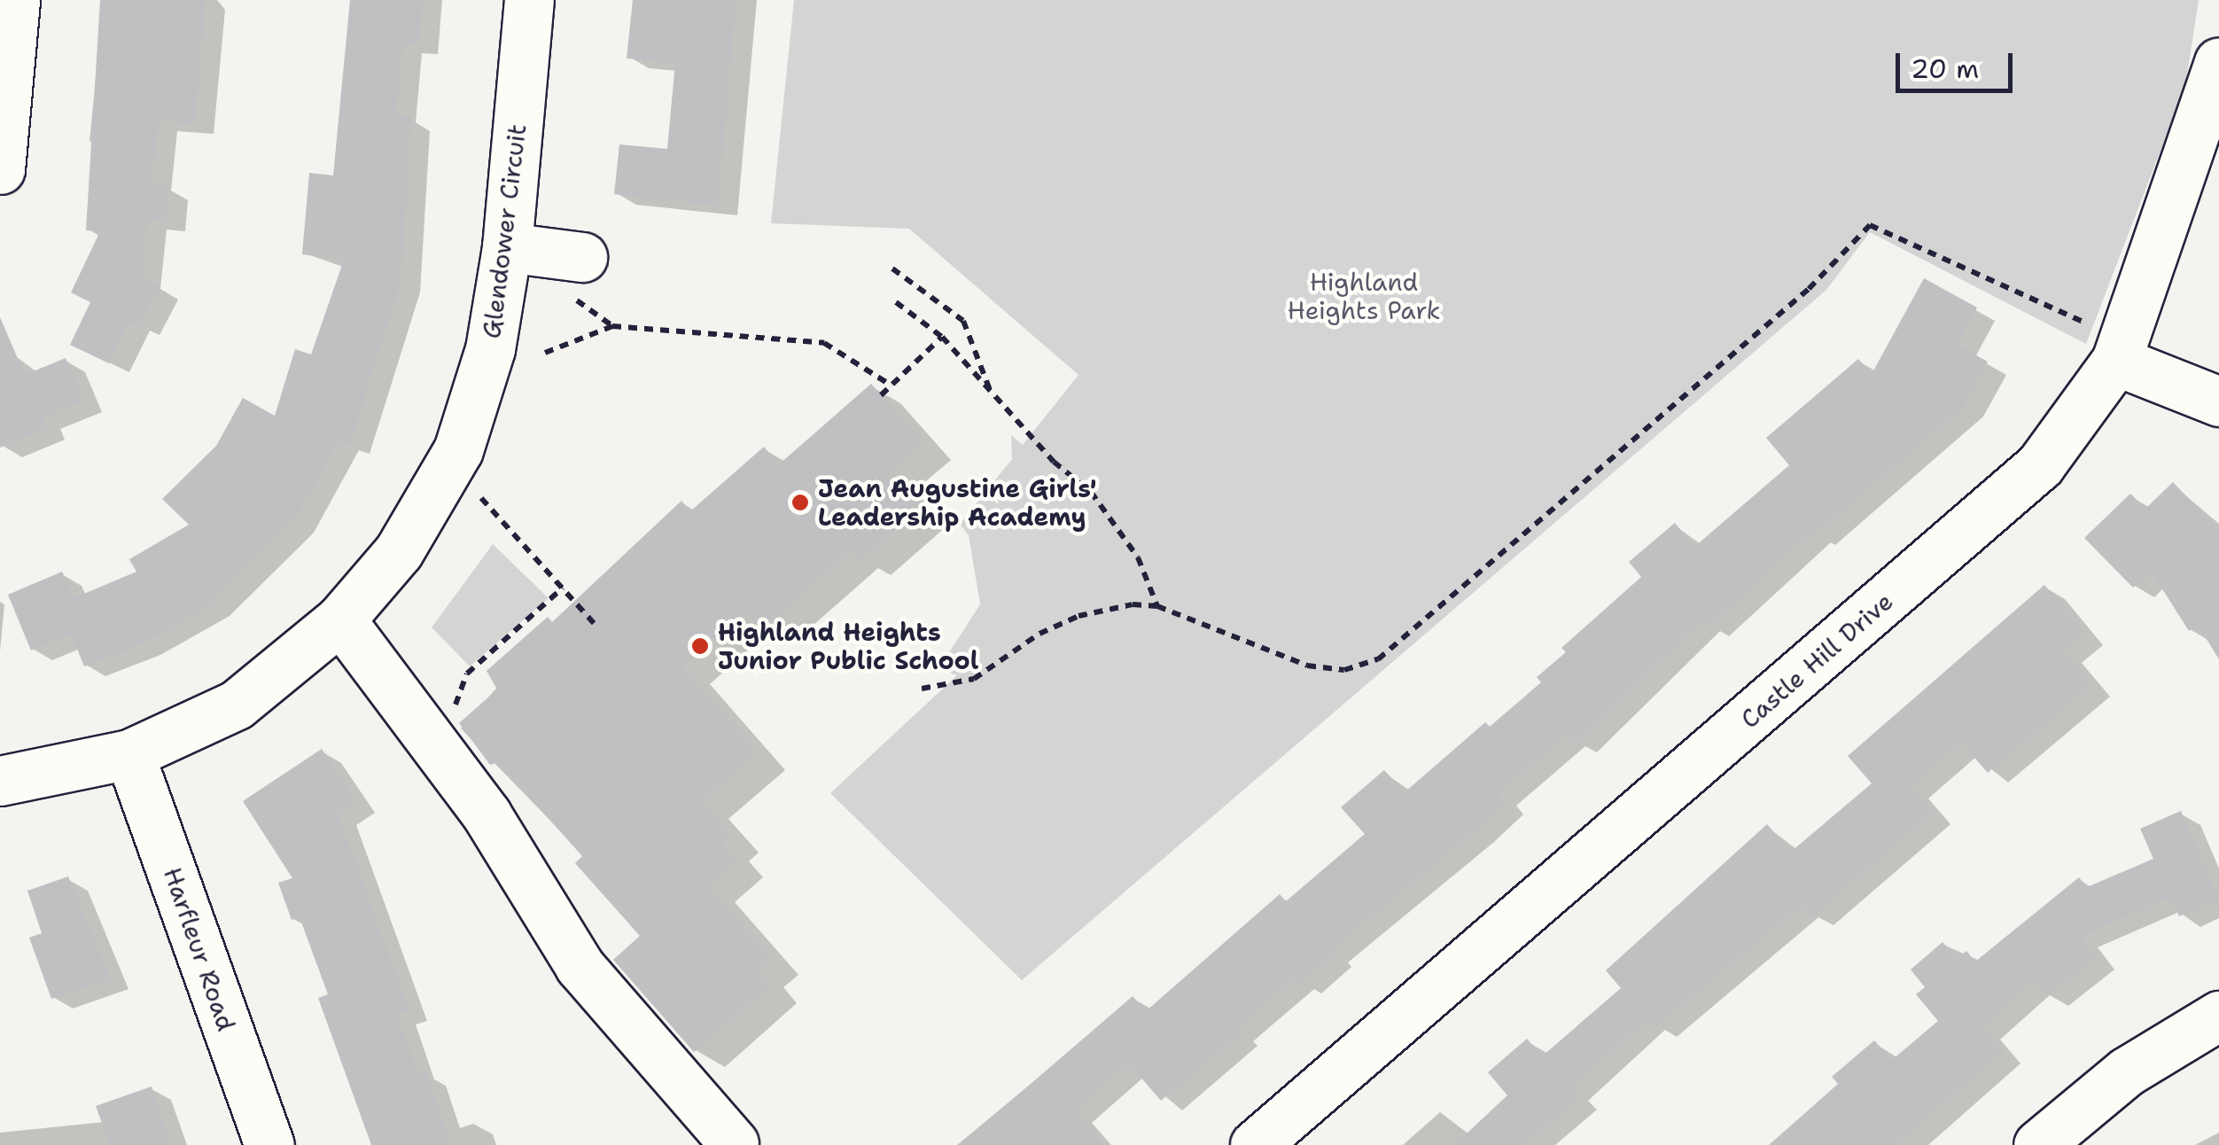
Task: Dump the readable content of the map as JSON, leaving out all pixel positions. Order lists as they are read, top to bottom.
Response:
{
  "streets": {
    "street": ["Glendower Circuit", "Castle Hill Drive", "Harfleur Road"]
  },
  "crossings": [
    ["Glendower Circuit", "Harfleur Road"]
  ],
  "parks": ["Highland Heights Park"],
  "places": ["Jean Augustine Girls' Leadership Academy", "Highland Heights Junior Public School"],
  "scale_bar": "20 m"
}
